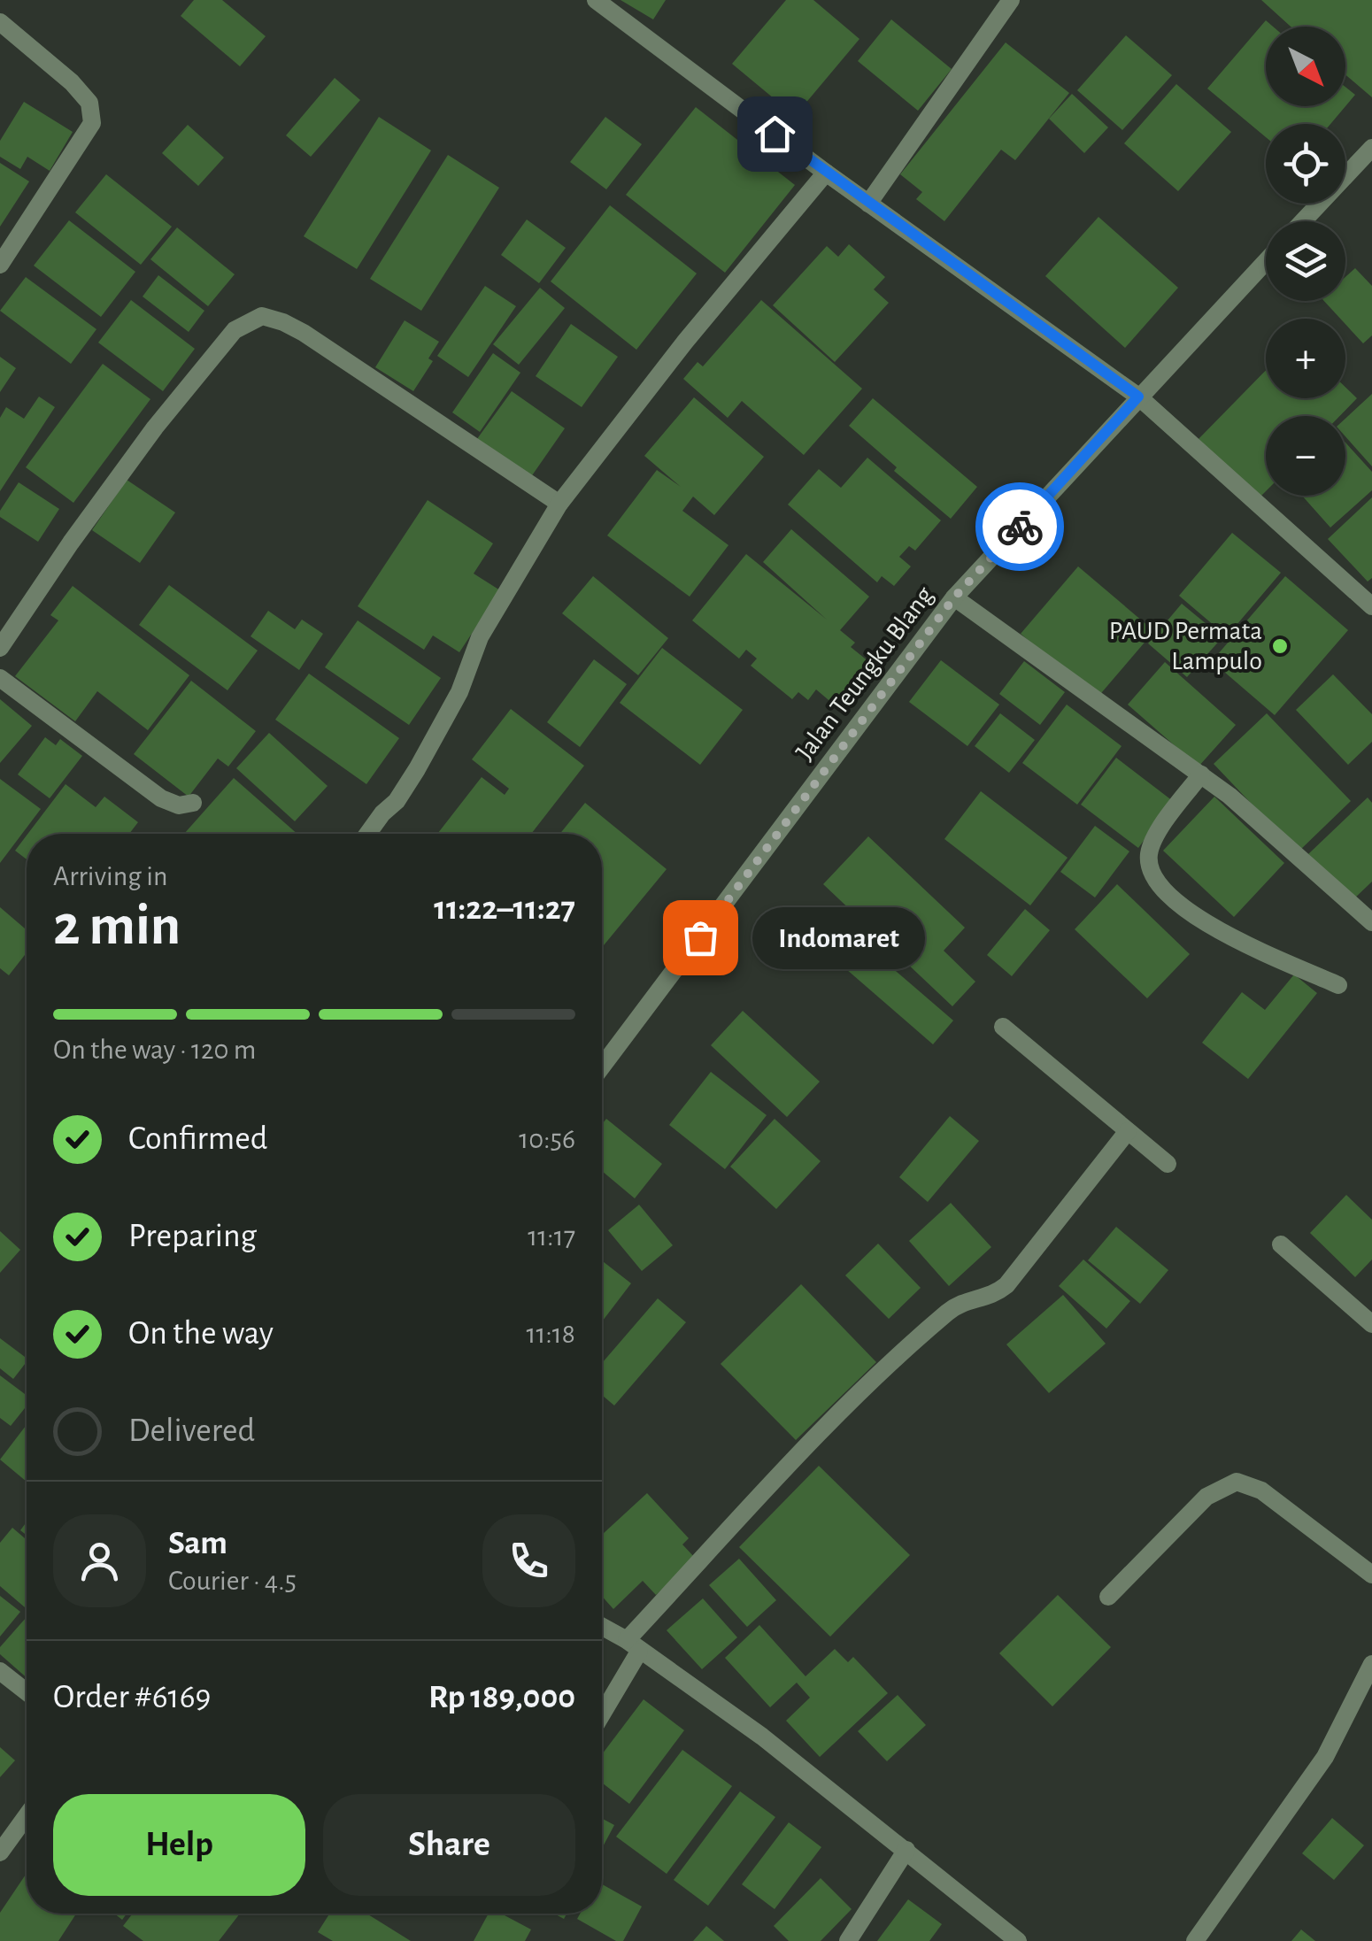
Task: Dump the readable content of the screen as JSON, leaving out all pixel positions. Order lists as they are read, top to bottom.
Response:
{
  "streets": {
    "street": ["Jalan Teungku Blang"]
  },
  "places": ["PAUD Permata Lampulo", "Indomaret"],
  "north": "bottom right",
  "page": {
    "map_buttons": ["+", "−"],
    "heading": ["2 min", "Arriving in", "11:22–11:27"],
    "panel": [
      "Sam",
      "Courier · 4.5",
      "Order #6169",
      "Rp 189,000"
    ],
    "bubble": "Indomaret",
    "bar": "On the way · 120 m",
    "list": [
      ["Confirmed", "10:56"],
      ["Preparing", "11:17"],
      ["On the way", "11:18"],
      "Delivered"
    ],
    "buttons": ["Help", "Share"]
  }
}
